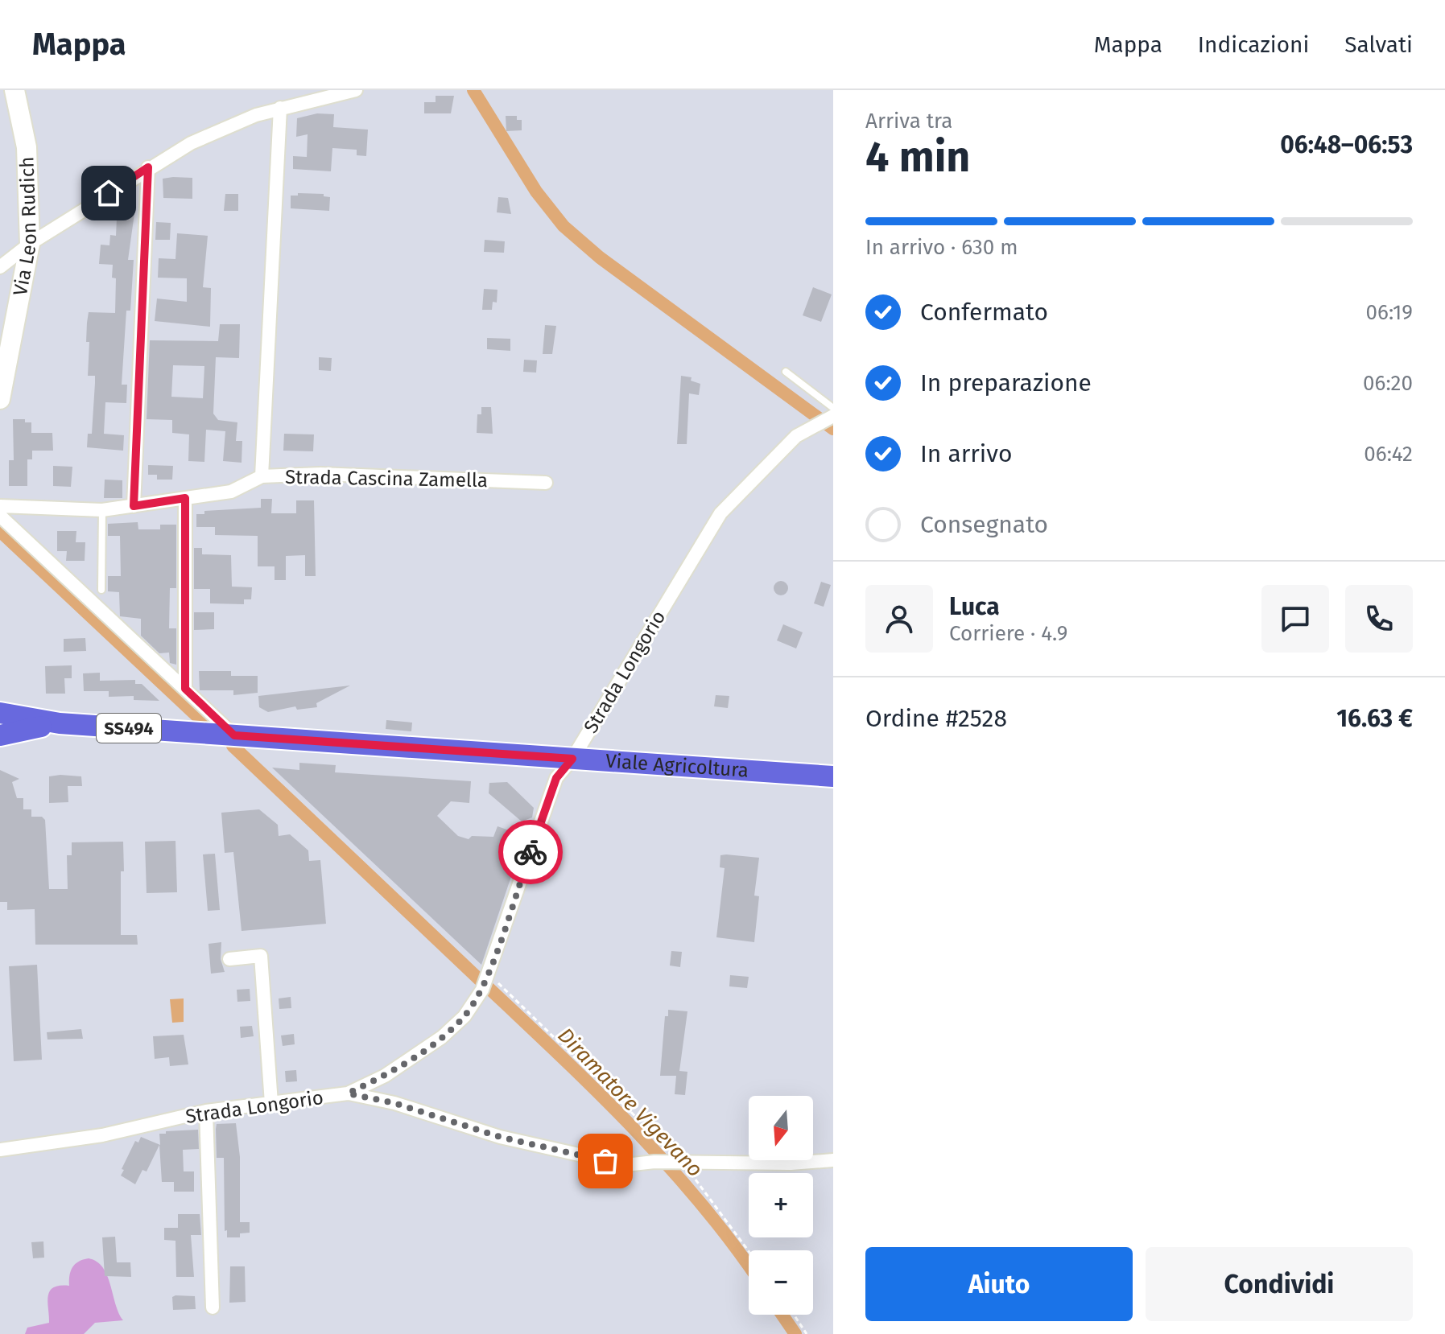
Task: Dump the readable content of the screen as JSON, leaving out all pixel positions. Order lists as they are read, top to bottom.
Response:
{
  "streets": {
    "main road": ["Via Leon Rudich", "SS494", "Viale Agricoltura"],
    "street": ["Strada Cascina Zamella", "Strada Longorio"]
  },
  "crossings": [
    ["Strada Longorio", "Viale Agricoltura"]
  ],
  "water": ["Diramatore Vigevano"],
  "north": "bottom",
  "page": {
    "header": "Mappa",
    "nav": ["Mappa", "Indicazioni", "Salvati"],
    "heading": ["4 min", "Arriva tra", "06:48–06:53"],
    "panel": [
      "Luca",
      "Corriere · 4.9",
      "Ordine #2528",
      "16.63 €"
    ],
    "bar": "In arrivo · 630 m",
    "list": [
      ["Confermato", "06:19"],
      ["In preparazione", "06:20"],
      ["In arrivo", "06:42"],
      "Consegnato"
    ],
    "map_buttons": ["+", "−"],
    "buttons": ["Aiuto", "Condividi"]
  }
}
